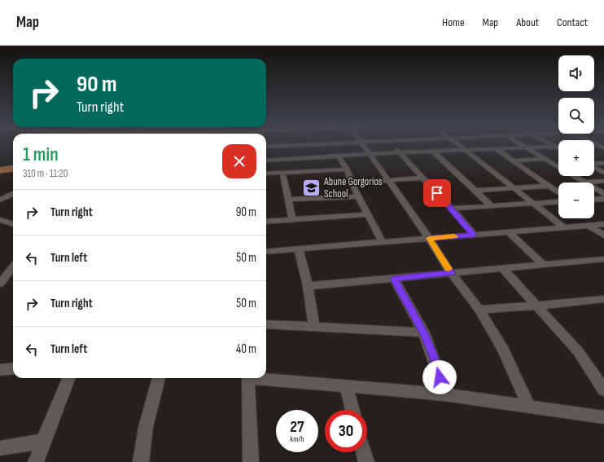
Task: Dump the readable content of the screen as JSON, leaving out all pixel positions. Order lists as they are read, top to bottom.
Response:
{
  "places": {
    "school or university": ["Abune Gorgorios School"]
  },
  "page": {
    "header": "Map",
    "nav": [
      "Home",
      "Map",
      "About",
      "Contact"
    ],
    "map_buttons": ["+", "−"],
    "turn": ["90 m", "Turn right"],
    "heading": ["1 min", "310 m · 11:20"],
    "list": [
      {
        "name": "Turn right",
        "value": "90 m"
      },
      {
        "name": "Turn left",
        "value": "50 m"
      },
      {
        "name": "Turn right",
        "value": "50 m"
      },
      {
        "name": "Turn left",
        "value": "40 m"
      }
    ],
    "speed": "27 km/h",
    "limit": "30"
  }
}
